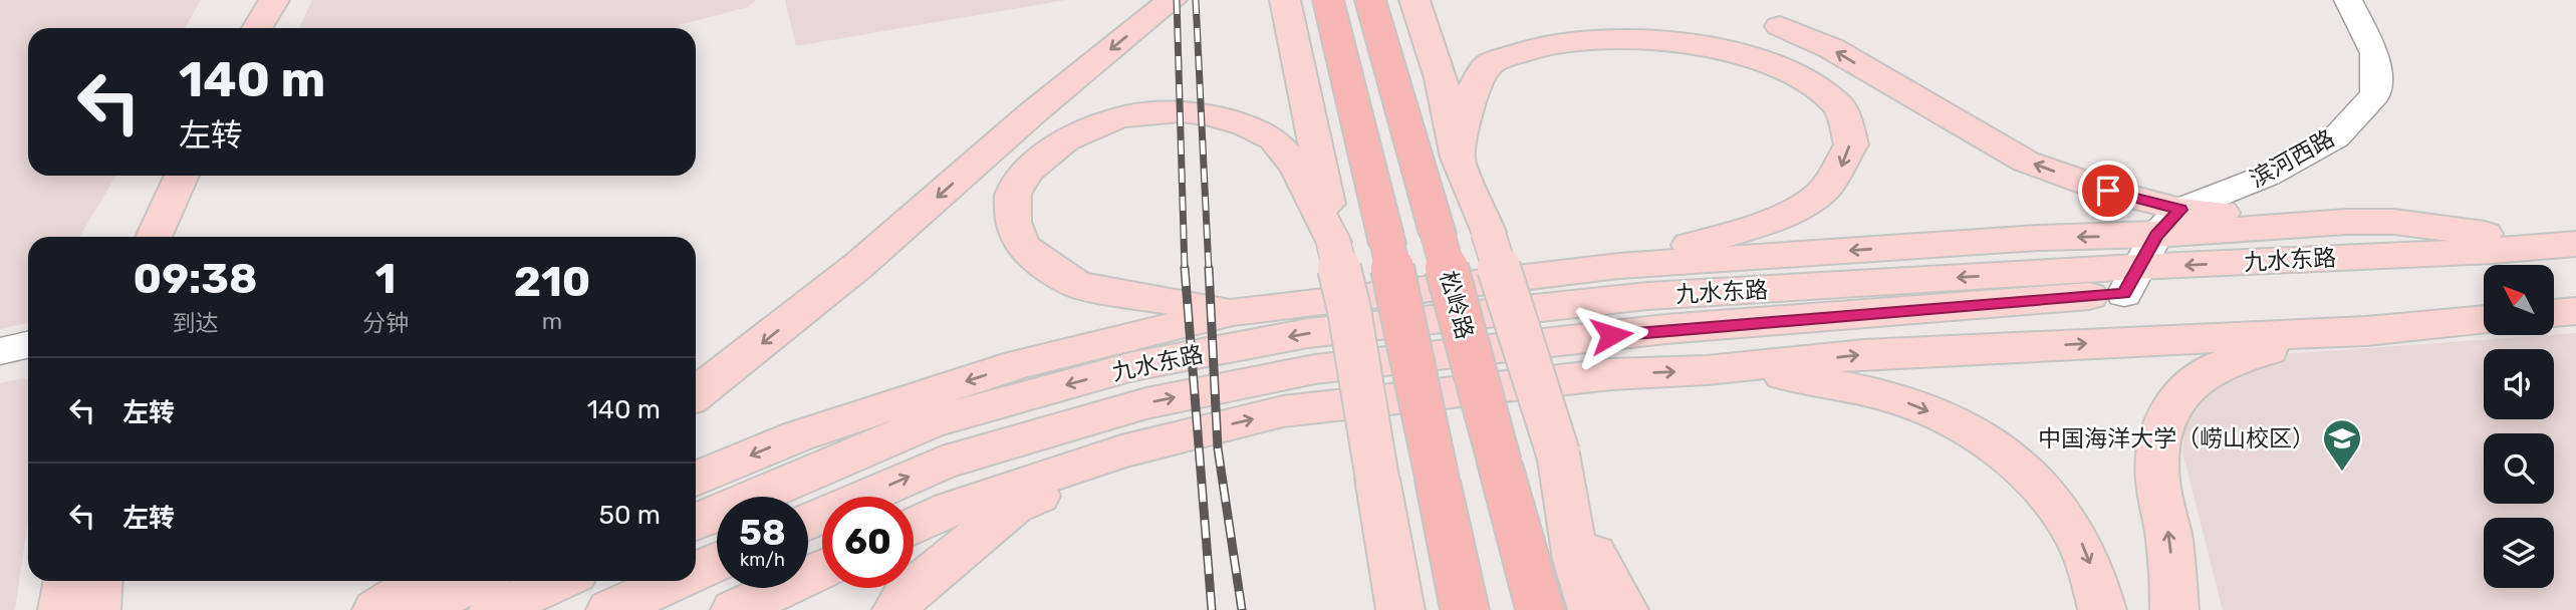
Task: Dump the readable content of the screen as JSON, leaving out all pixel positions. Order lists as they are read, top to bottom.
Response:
{
  "streets": {
    "highway": ["松岭路"],
    "main road": ["九水东路"],
    "street": ["滨河西路"]
  },
  "places": {
    "school or university": ["中国海洋大学（崂山校区）"]
  },
  "north": "top left",
  "page": {
    "turn": ["140 m", "左转"],
    "eta": [
      "09:38",
      "到达",
      "1",
      "分钟",
      "210",
      "m"
    ],
    "list": [
      {
        "name": "左转",
        "value": "140 m"
      },
      {
        "name": "左转",
        "value": "50 m"
      }
    ],
    "speed": "58 km/h",
    "limit": "60"
  }
}
